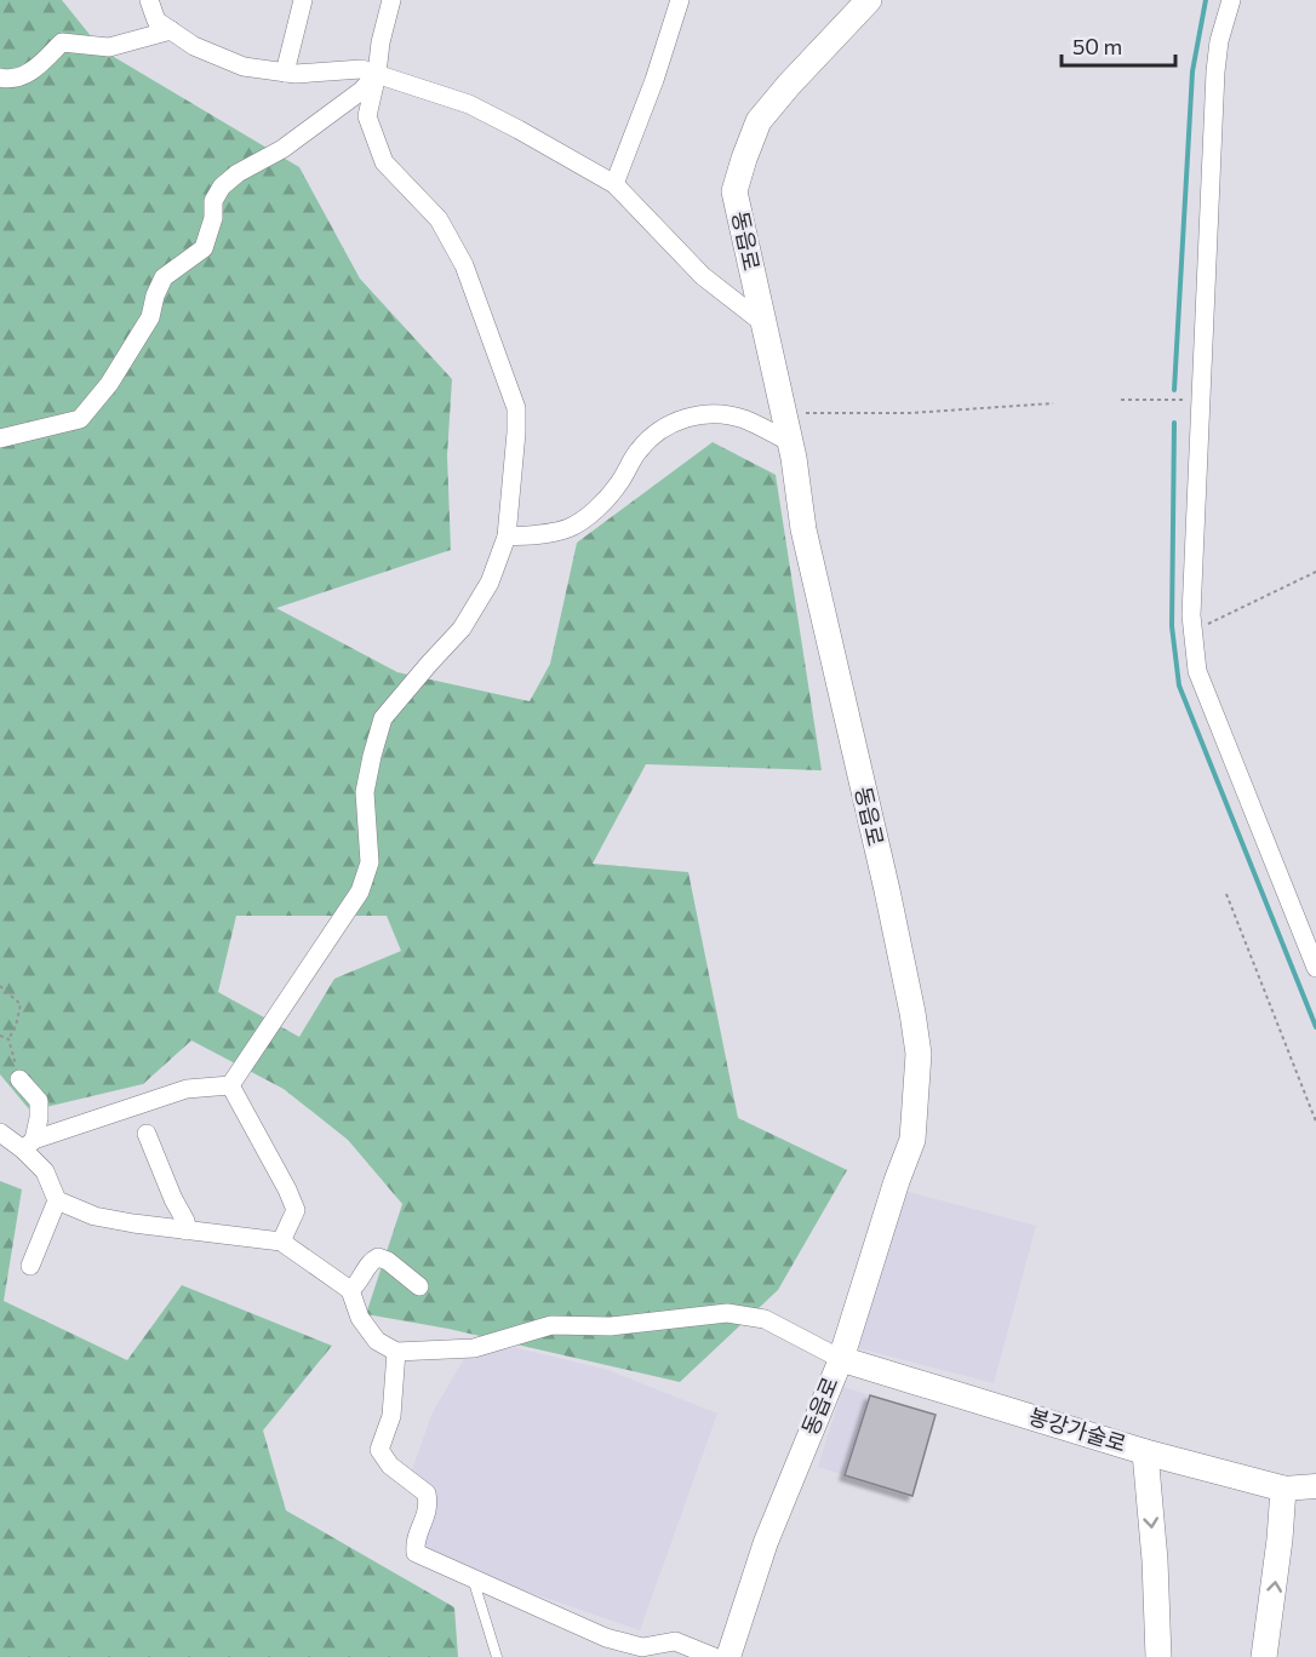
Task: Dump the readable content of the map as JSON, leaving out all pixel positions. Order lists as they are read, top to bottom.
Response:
{
  "streets": {
    "main road": ["동읍로", "봉강가술로"]
  },
  "crossings": [
    ["동읍로", "봉강가술로"]
  ],
  "scale_bar": "50 m"
}
